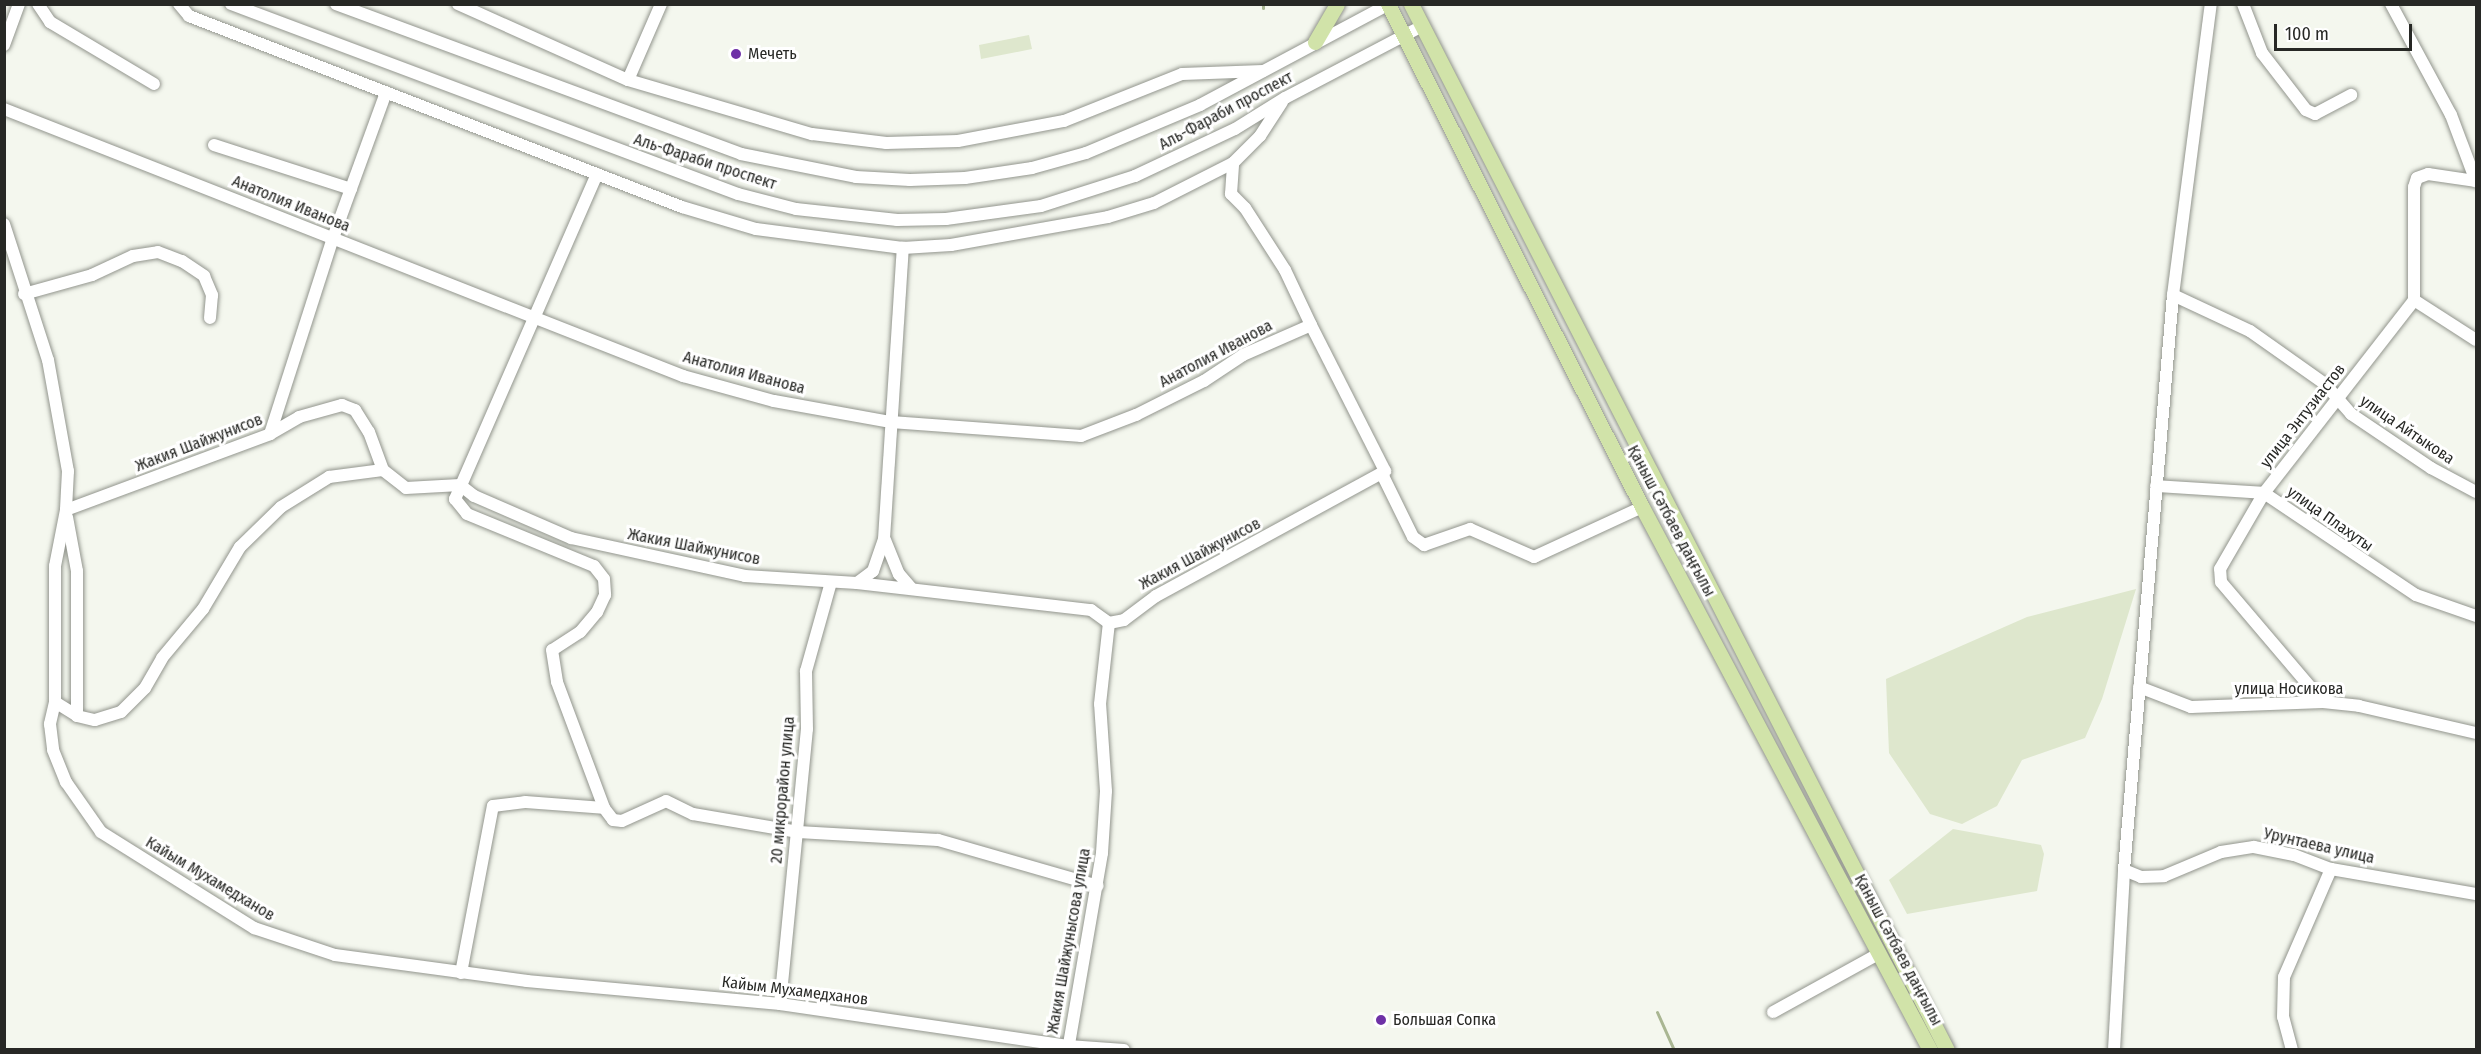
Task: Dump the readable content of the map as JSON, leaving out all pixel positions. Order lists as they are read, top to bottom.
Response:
{
  "streets": {
    "main road": ["Қаныш Сәтбаев даңғылы"],
    "street": [
      "Аль-Фараби проспект",
      "Анатолия Иванова",
      "улица Энтузиастов",
      "улица Айтыкова",
      "Жакия Шайжунисов",
      "улица Плахуты",
      "улица Носикова",
      "20 микрорайон улица",
      "Урунтаева улица",
      "Кайым Мухамедханов",
      "Жакия Шайжунысова улица"
    ]
  },
  "crossings": [
    ["Аль-Фараби проспект", "Қаныш Сәтбаев даңғылы"],
    ["улица Энтузиастов", "улица Айтыкова"],
    ["улица Энтузиастов", "улица Плахуты"],
    ["улица Энтузиастов", "улица Носикова"],
    ["Жакия Шайжунисов", "20 микрорайон улица"],
    ["Жакия Шайжунисов", "Жакия Шайжунысова улица"],
    ["20 микрорайон улица", "Кайым Мухамедханов"],
    ["Кайым Мухамедханов", "Жакия Шайжунысова улица"]
  ],
  "places": ["Мечеть", "Большая Сопка"],
  "scale_bar": "100 m"
}
